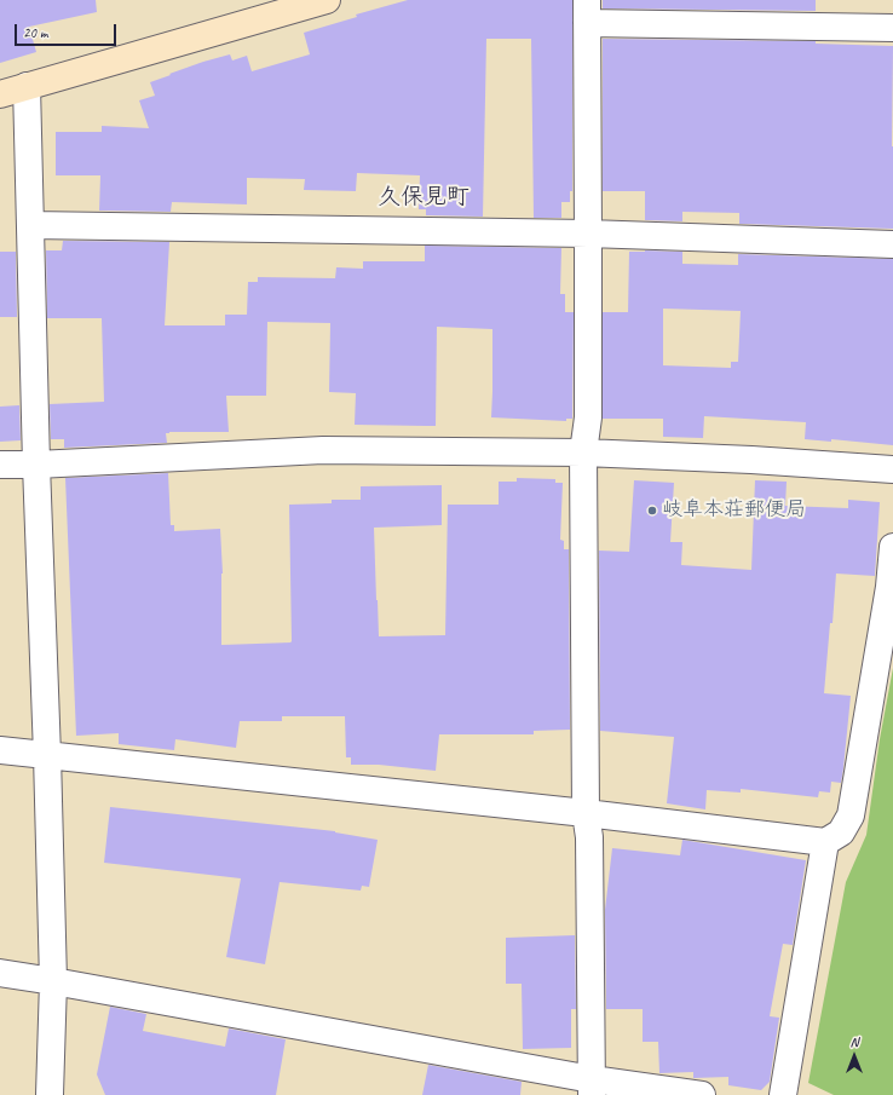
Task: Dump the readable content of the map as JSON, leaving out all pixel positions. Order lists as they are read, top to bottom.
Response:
{
  "districts": ["久保見町"],
  "places": ["岐阜本荘郵便局"],
  "scale_bar": "20 m",
  "north": "top"
}
